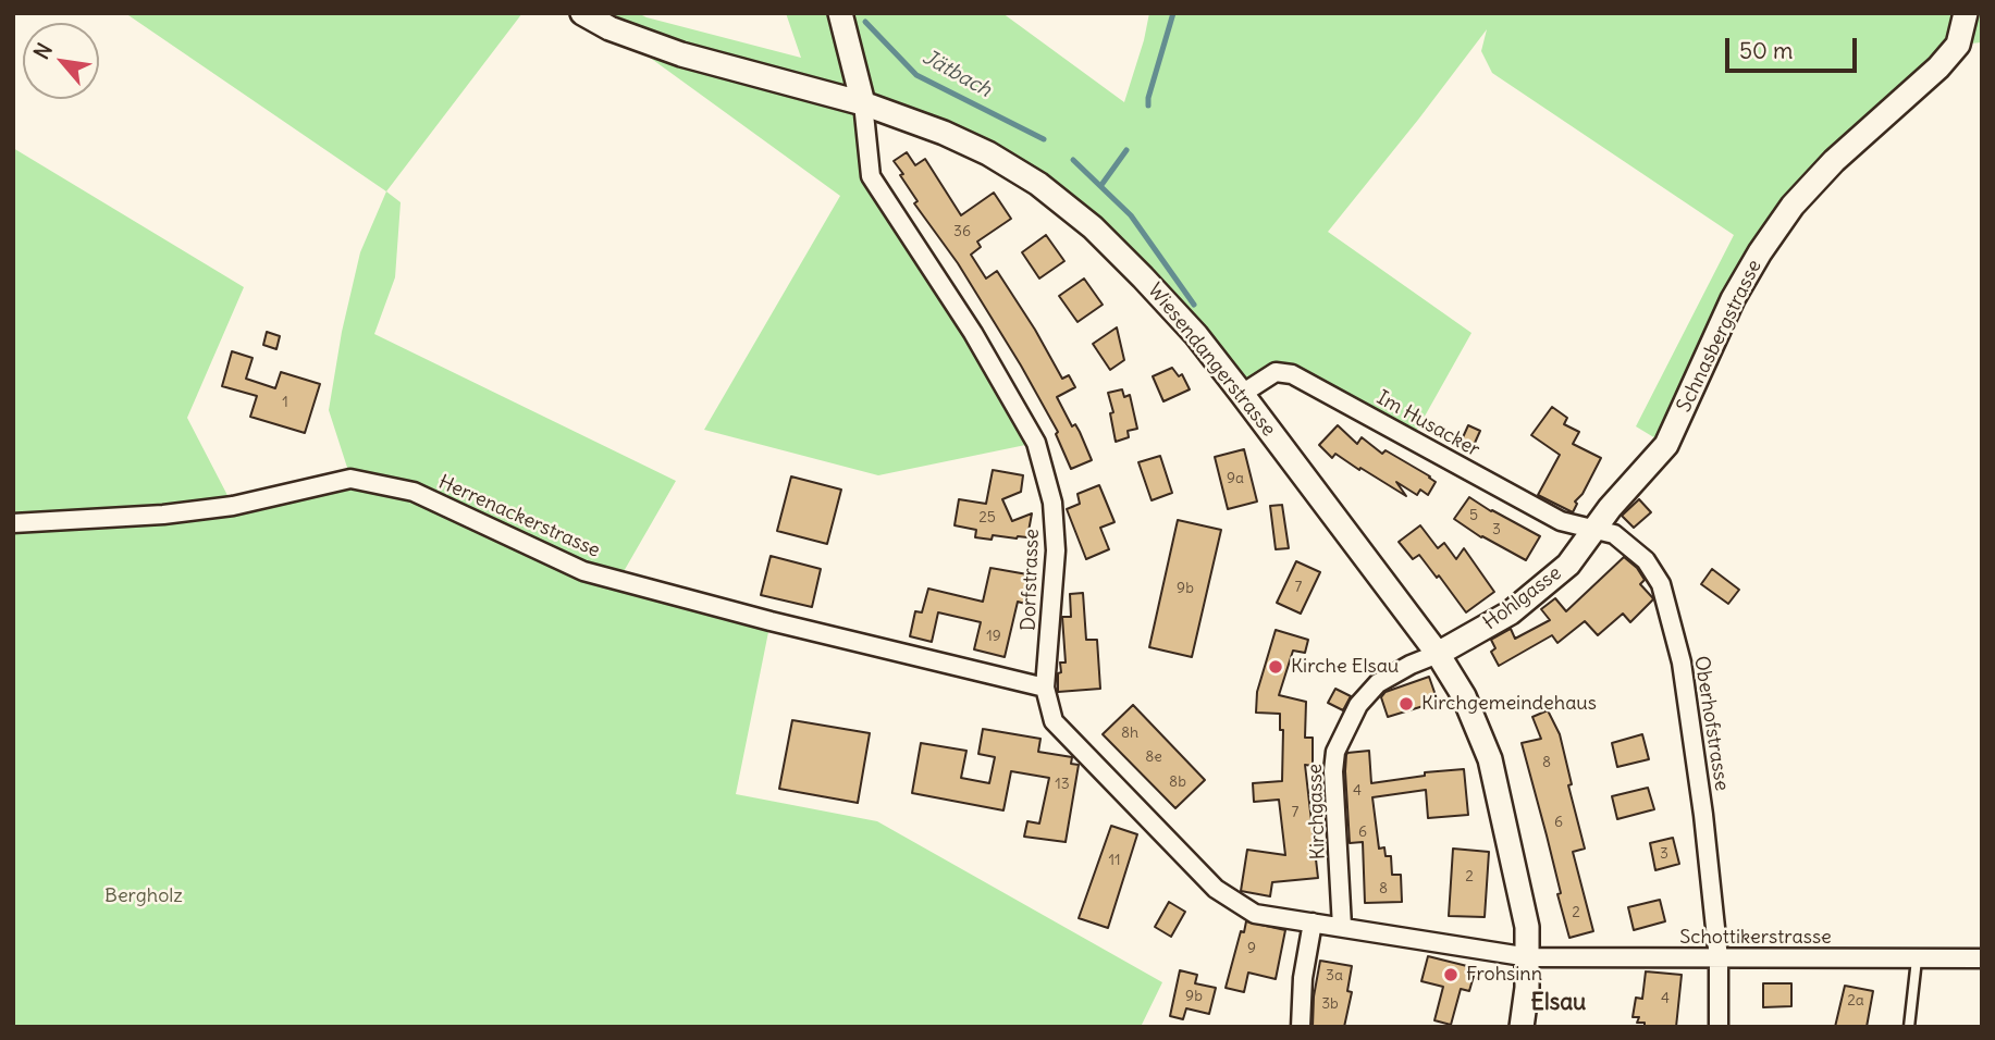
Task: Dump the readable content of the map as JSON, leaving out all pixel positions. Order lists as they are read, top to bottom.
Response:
{
  "streets": {
    "main road": ["Schnasbergstrasse", "Wiesendangerstrasse", "Hohlgasse"],
    "street": [
      "Im Husacker",
      "Herrenackerstrasse",
      "Dorfstrasse",
      "Oberhofstrasse",
      "Kirchgasse",
      "Schottikerstrasse"
    ]
  },
  "crossings": [
    ["Schnasbergstrasse", "Im Husacker"],
    ["Schnasbergstrasse", "Hohlgasse"],
    ["Schnasbergstrasse", "Oberhofstrasse"],
    ["Wiesendangerstrasse", "Im Husacker"],
    ["Wiesendangerstrasse", "Dorfstrasse"],
    ["Wiesendangerstrasse", "Hohlgasse"],
    ["Wiesendangerstrasse", "Kirchgasse"],
    ["Wiesendangerstrasse", "Schottikerstrasse"],
    ["Im Husacker", "Hohlgasse"],
    ["Im Husacker", "Oberhofstrasse"],
    ["Herrenackerstrasse", "Dorfstrasse"],
    ["Dorfstrasse", "Kirchgasse"],
    ["Dorfstrasse", "Schottikerstrasse"],
    ["Hohlgasse", "Oberhofstrasse"],
    ["Hohlgasse", "Kirchgasse"],
    ["Oberhofstrasse", "Schottikerstrasse"]
  ],
  "districts": ["Elsau"],
  "water": ["Jätbach"],
  "parks": ["Bergholz"],
  "places": ["Kirche Elsau", "Kirchgemeindehaus", "Frohsinn"],
  "house_numbers": [
    "36",
    "1",
    "9a",
    "5",
    "25",
    "3",
    "7",
    "9b",
    "19",
    "8h",
    "8e",
    "8",
    "8b",
    "13",
    "4",
    "7",
    "6",
    "6",
    "3",
    "11",
    "2",
    "8",
    "2",
    "9",
    "3a",
    "9b",
    "4",
    "2a",
    "3b"
  ],
  "scale_bar": "50 m",
  "north": "top left"
}
